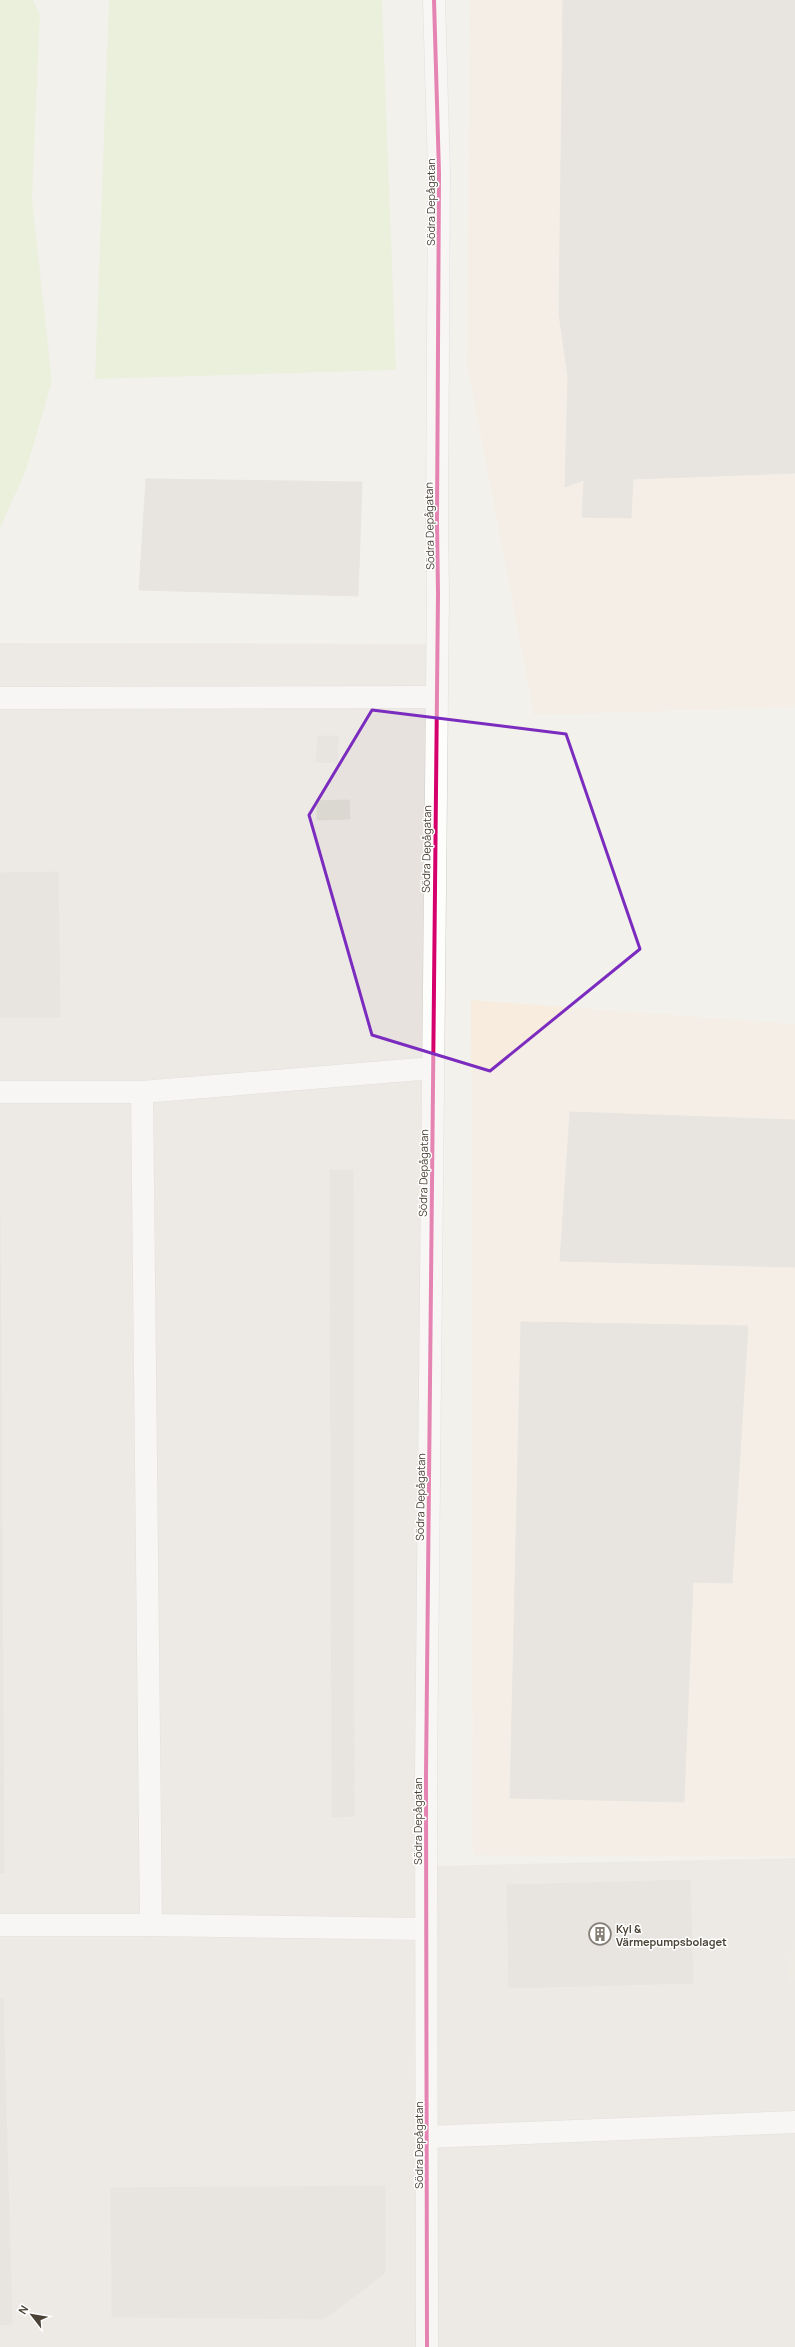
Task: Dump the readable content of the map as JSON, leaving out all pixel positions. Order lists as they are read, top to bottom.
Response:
{
  "streets": {
    "street": ["Södra Depågatan"]
  },
  "places": {
    "building": ["Kyl & Värmepumpsbolaget"]
  },
  "north": "top left"
}
